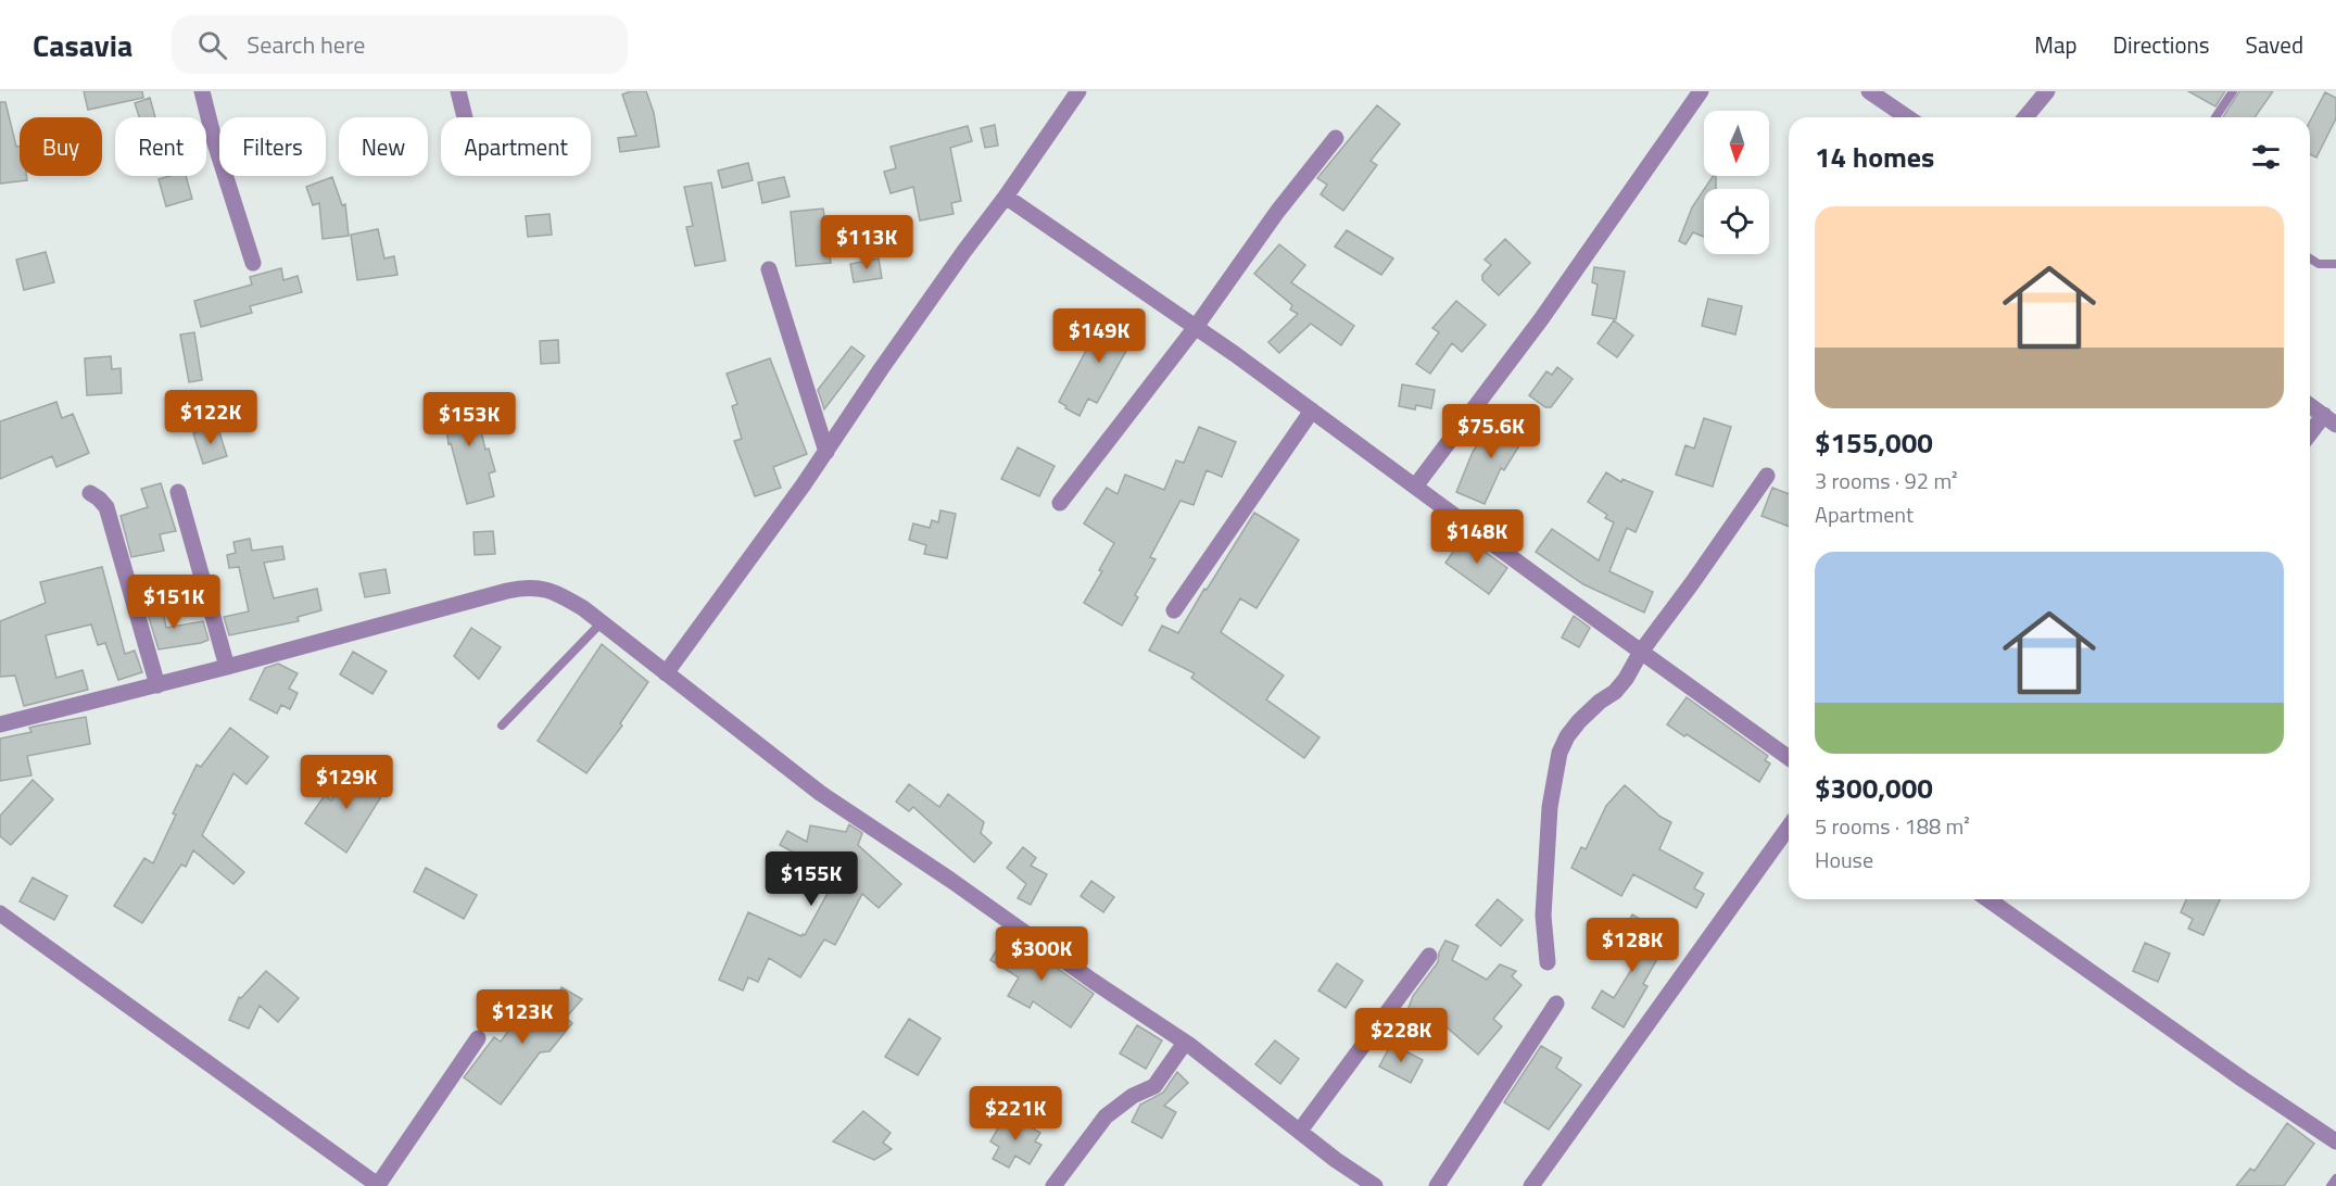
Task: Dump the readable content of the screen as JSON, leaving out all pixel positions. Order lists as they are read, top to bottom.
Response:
{
  "north": "bottom",
  "page": {
    "header": "Casavia",
    "search": "Search here",
    "nav": ["Map", "Directions", "Saved"],
    "chip": [
      "Buy",
      "Rent",
      "Filters",
      "New",
      "Apartment"
    ],
    "heading": "14 homes",
    "list": [
      {
        "name": "$155,000",
        "note": "3 rooms · 92 m² · Apartment"
      },
      {
        "name": "$300,000",
        "note": "5 rooms · 188 m² · House"
      }
    ],
    "price": [
      "$113K",
      "$149K",
      "$122K",
      "$153K",
      "$75.6K",
      "$148K",
      "$151K",
      "$129K",
      "$155K",
      "$128K",
      "$300K",
      "$123K",
      "$228K",
      "$221K"
    ]
  }
}
